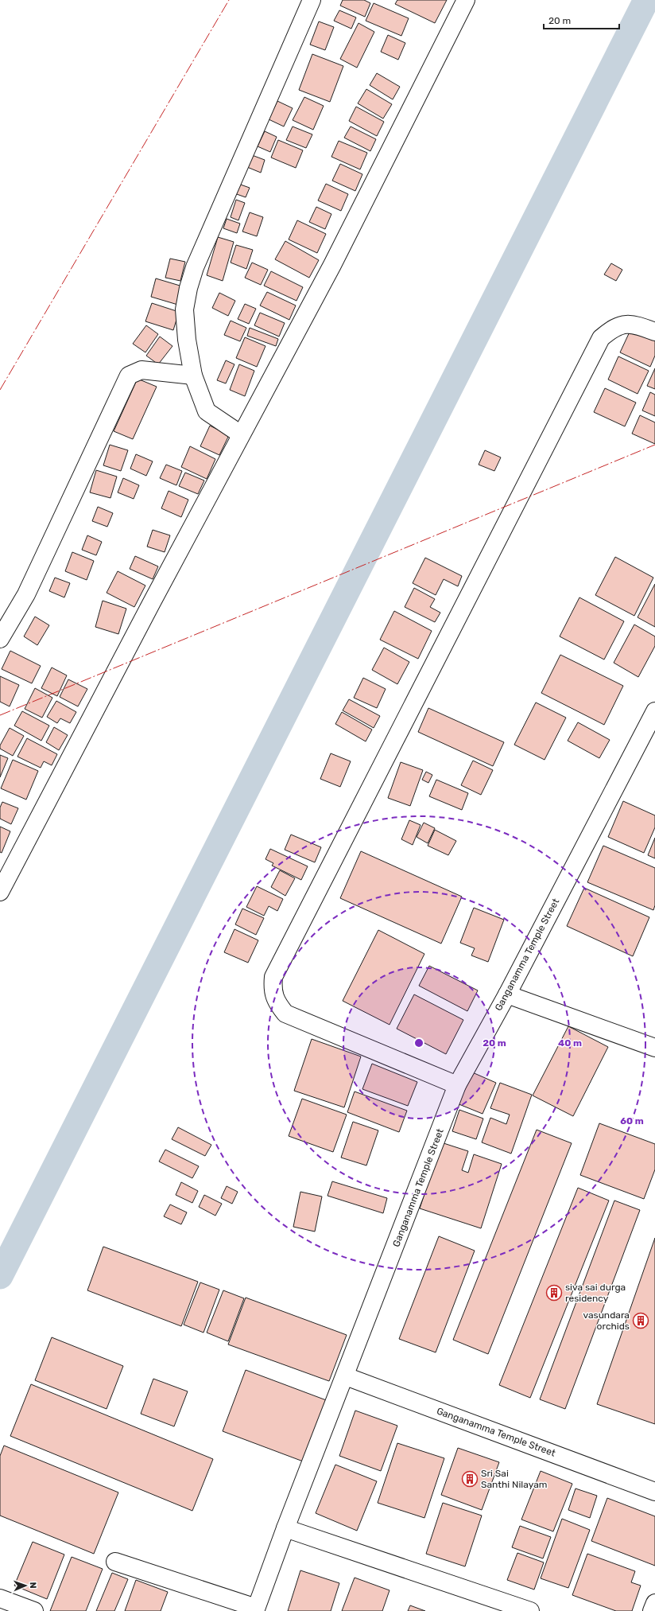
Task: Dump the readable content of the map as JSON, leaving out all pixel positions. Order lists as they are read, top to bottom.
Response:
{
  "streets": {
    "street": ["Ganganamma Temple Street"]
  },
  "places": {
    "building": ["siva sai durga residency", "vasundara orchids", "Sri Sai Santhi Nilayam"]
  },
  "scale_bar": "20 m",
  "north": "right",
  "rings": ["20 m", "40 m", "60 m"]
}
